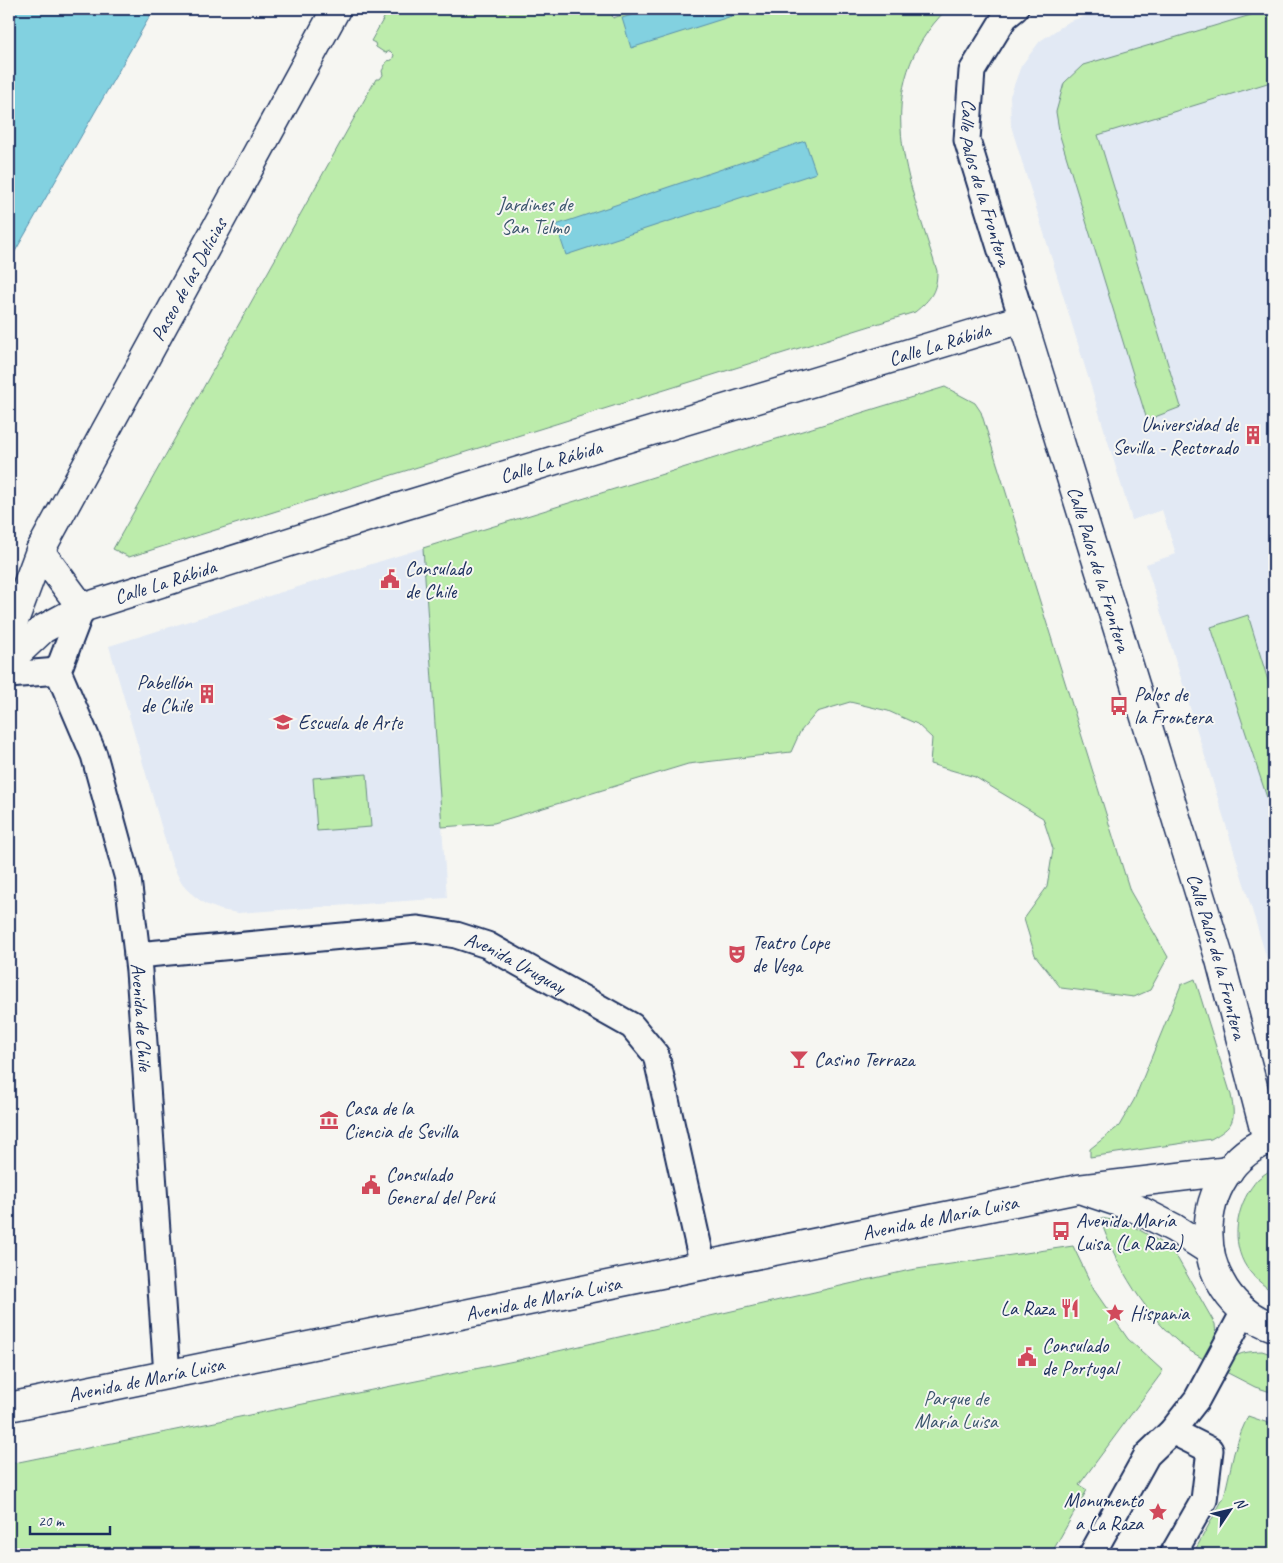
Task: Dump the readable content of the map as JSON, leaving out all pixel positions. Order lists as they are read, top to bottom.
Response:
{
  "streets": {
    "main road": [
      "Calle Palos de la Frontera",
      "Paseo de las Delicias",
      "Calle La Rábida",
      "Avenida de María Luisa"
    ],
    "street": ["Avenida Uruguay", "Avenida de Chile"]
  },
  "crossings": [
    ["Calle Palos de la Frontera", "Calle La Rábida"],
    ["Avenida Uruguay", "Avenida de Chile"],
    ["Avenida Uruguay", "Avenida de María Luisa"],
    ["Avenida de Chile", "Avenida de María Luisa"]
  ],
  "parks": ["Jardines de San Telmo", "Parque de María Luisa"],
  "places": {
    "building": ["Universidad de Sevilla - Rectorado", "Pabellón de Chile"],
    "public building": ["Consulado de Chile", "Consulado General del Perú", "Consulado de Portugal"],
    "bus stop": ["Palos de la Frontera", "Avenida María Luisa (La Raza)"],
    "school or university": ["Escuela de Arte"],
    "theatre": ["Teatro Lope de Vega"],
    "bar": ["Casino Terraza"],
    "museum": ["Casa de la Ciencia de Sevilla"],
    "restaurant": ["La Raza"],
    "place": ["Hispania", "Monumento a La Raza"]
  },
  "scale_bar": "20 m",
  "north": "top right"
}
